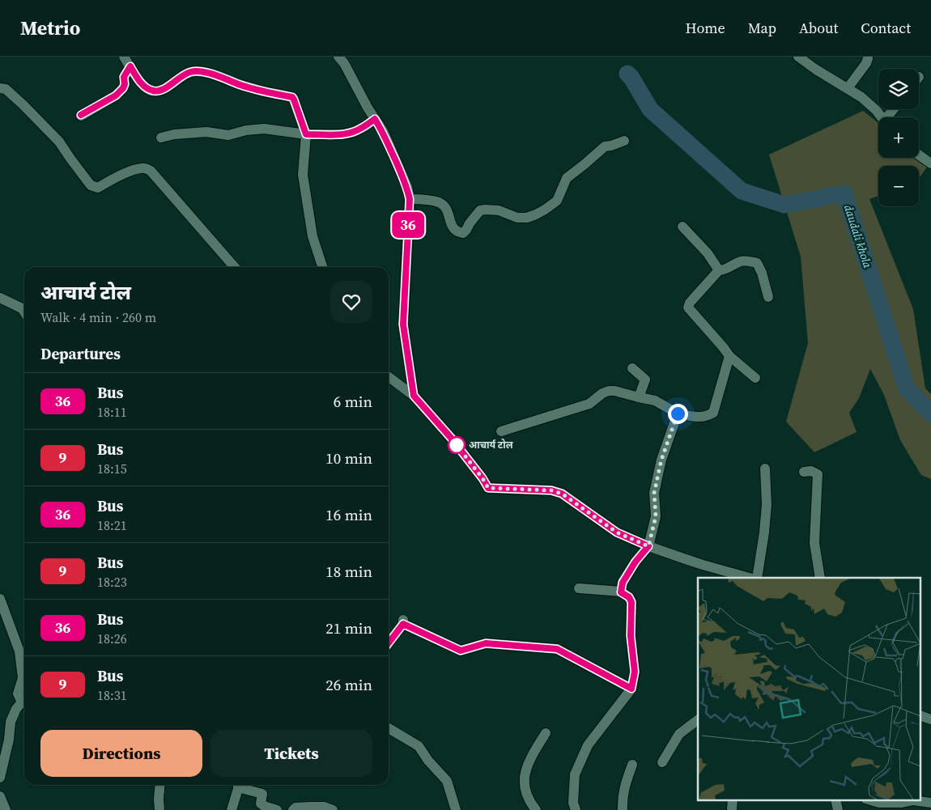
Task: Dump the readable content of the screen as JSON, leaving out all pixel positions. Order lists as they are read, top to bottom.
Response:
{
  "water": ["daudali khola"],
  "places": ["आचार्य टोल"],
  "lines": ["bus line 36"],
  "page": {
    "header": "Metrio",
    "nav": [
      "Home",
      "Map",
      "About",
      "Contact"
    ],
    "on_map": "36",
    "map_buttons": ["+", "−"],
    "heading": [
      ["आचार्य टोल", "Walk · 4 min · 260 m"],
      "Departures"
    ],
    "list": [
      {
        "mark": "36",
        "name": "Bus",
        "note": "18:11",
        "value": "6 min"
      },
      {
        "mark": "9",
        "name": "Bus",
        "note": "18:15",
        "value": "10 min"
      },
      {
        "mark": "36",
        "name": "Bus",
        "note": "18:21",
        "value": "16 min"
      },
      {
        "mark": "9",
        "name": "Bus",
        "note": "18:23",
        "value": "18 min"
      },
      {
        "mark": "36",
        "name": "Bus",
        "note": "18:26",
        "value": "21 min"
      },
      {
        "mark": "9",
        "name": "Bus",
        "note": "18:31",
        "value": "26 min"
      }
    ],
    "buttons": ["Directions", "Tickets"]
  }
}
